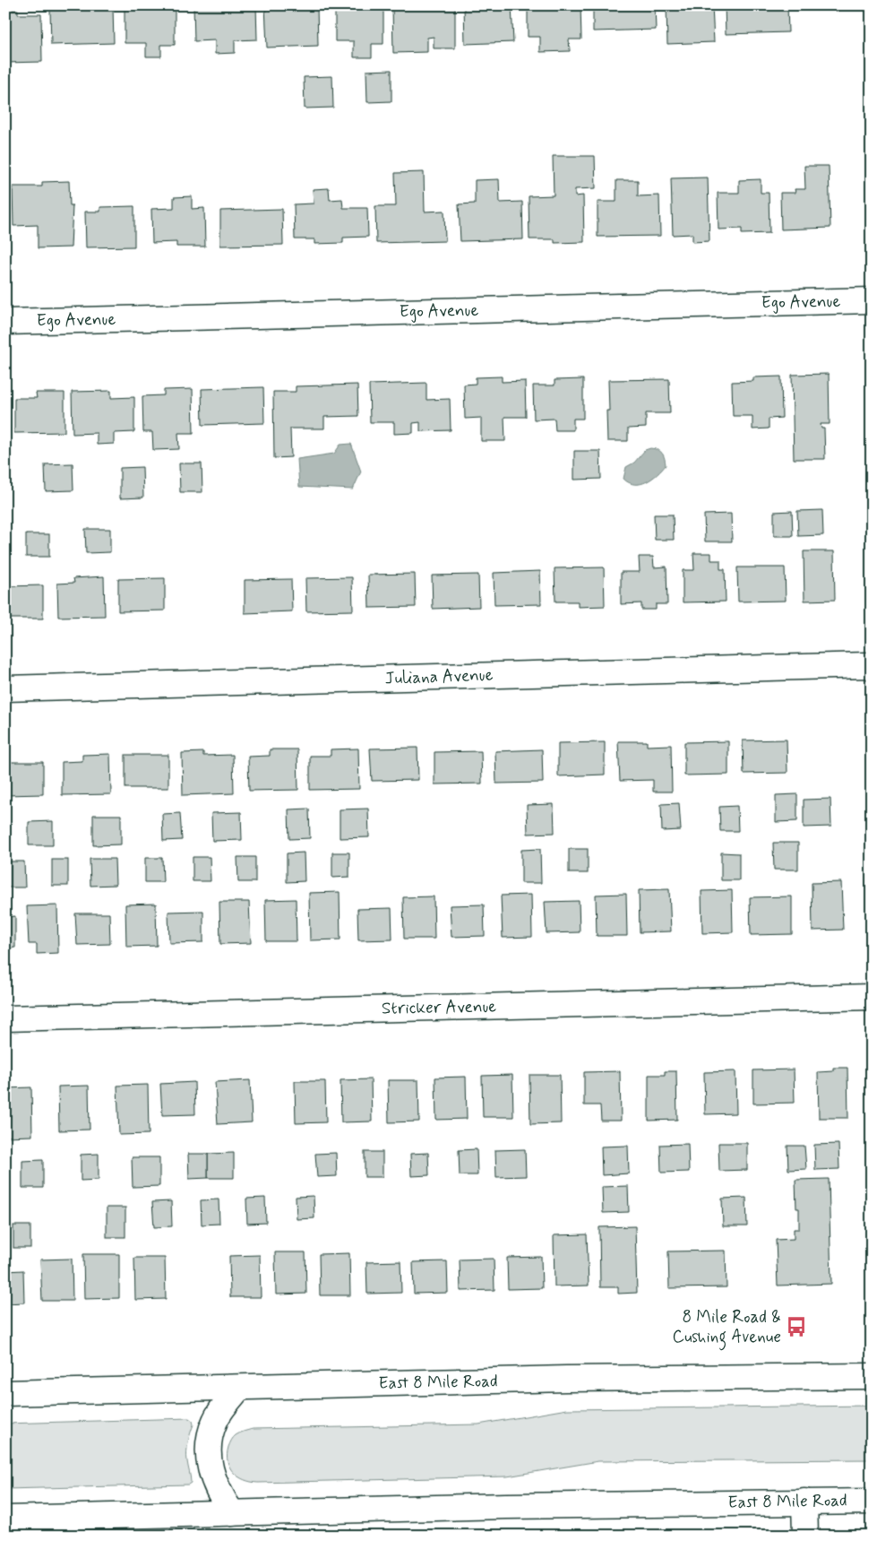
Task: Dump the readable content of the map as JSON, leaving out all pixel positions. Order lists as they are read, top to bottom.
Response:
{
  "streets": {
    "main road": [
      "Ego Avenue",
      "Juliana Avenue",
      "Stricker Avenue",
      "East 8 Mile Road"
    ]
  },
  "places": {
    "bus stop": ["8 Mile Road & Cushing Avenue"]
  }
}
